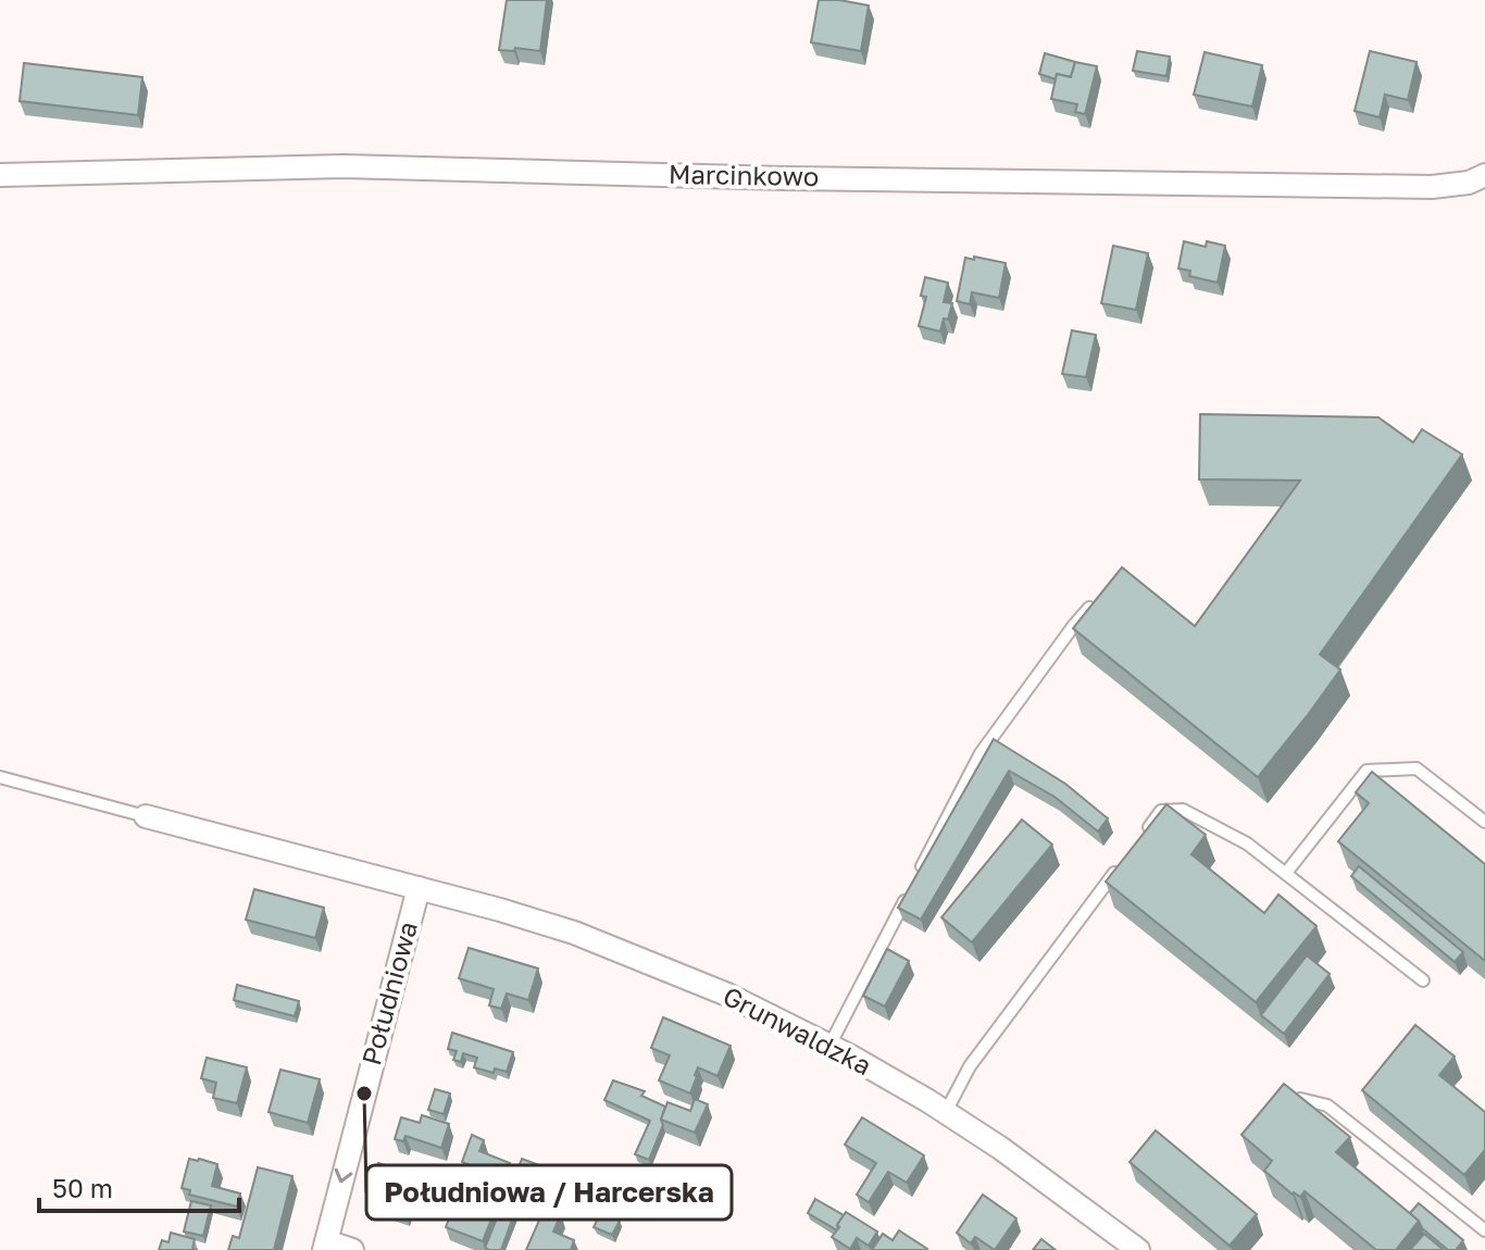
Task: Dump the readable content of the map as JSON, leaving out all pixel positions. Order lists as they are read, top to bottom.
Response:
{
  "streets": {
    "street": ["Marcinkowo", "Południowa", "Grunwaldzka"]
  },
  "crossings": [
    ["Południowa", "Grunwaldzka"]
  ],
  "one_way": ["Południowa"],
  "places": ["Południowa / Harcerska"],
  "scale_bar": "50 m"
}
